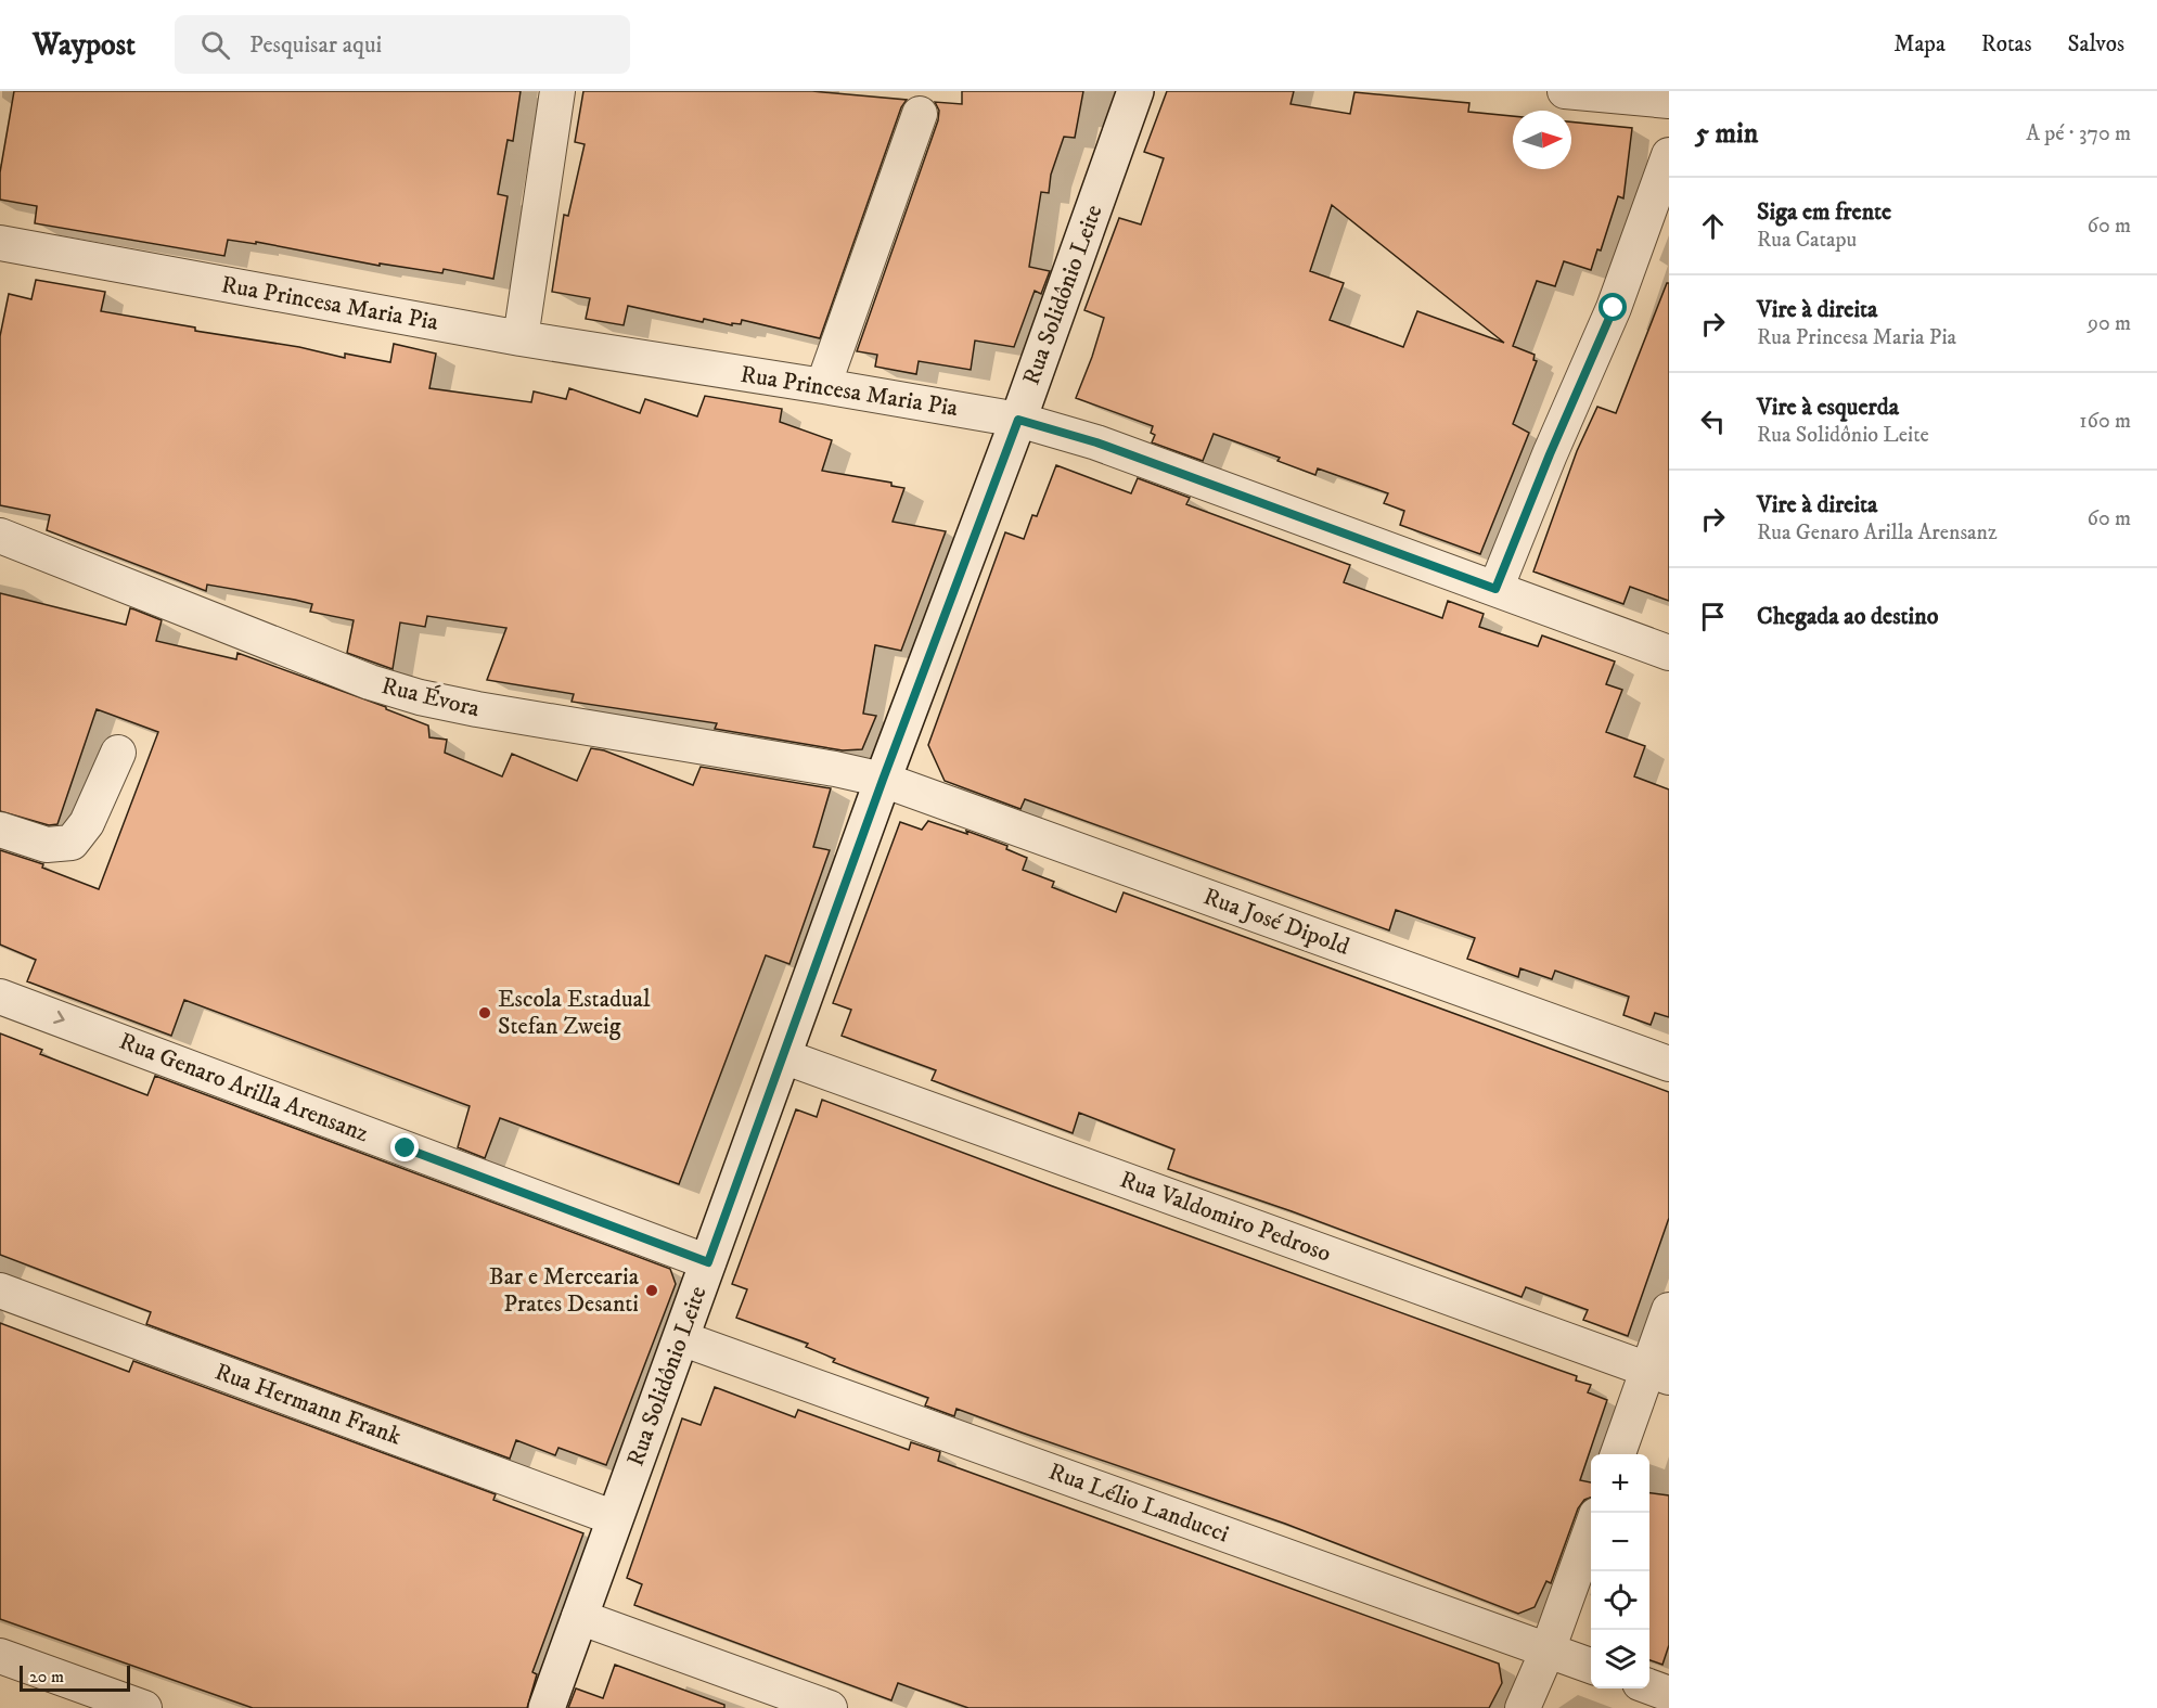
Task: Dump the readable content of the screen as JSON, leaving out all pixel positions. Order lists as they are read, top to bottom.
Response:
{
  "streets": {
    "main road": ["Rua Solidônio Leite"],
    "street": [
      "Rua Princesa Maria Pia",
      "Rua Évora",
      "Rua José Dipold",
      "Rua Genaro Arilla Arensanz",
      "Rua Valdomiro Pedroso",
      "Rua Hermann Frank",
      "Rua Lélio Landucci"
    ]
  },
  "crossings": [
    ["Rua Solidônio Leite", "Rua Princesa Maria Pia"],
    ["Rua Solidônio Leite", "Rua Évora"],
    ["Rua Solidônio Leite", "Rua José Dipold"],
    ["Rua Solidônio Leite", "Rua Genaro Arilla Arensanz"],
    ["Rua Solidônio Leite", "Rua Valdomiro Pedroso"],
    ["Rua Solidônio Leite", "Rua Hermann Frank"],
    ["Rua Solidônio Leite", "Rua Lélio Landucci"],
    ["Rua Évora", "Rua José Dipold"]
  ],
  "one_way": ["Rua Genaro Arilla Arensanz"],
  "places": ["Escola Estadual Stefan Zweig", "Bar e Mercearia Prates Desanti"],
  "scale_bar": "20 m",
  "north": "right",
  "page": {
    "header": "Waypost",
    "search": "Pesquisar aqui",
    "nav": ["Mapa", "Rotas", "Salvos"],
    "heading": ["5 min", "A pé · 370 m"],
    "list": [
      ["Siga em frente", "Rua Catapu", "60 m"],
      ["Vire à direita", "Rua Princesa Maria Pia", "90 m"],
      ["Vire à esquerda", "Rua Solidônio Leite", "160 m"],
      ["Vire à direita", "Rua Genaro Arilla Arensanz", "60 m"],
      "Chegada ao destino"
    ],
    "map_buttons": ["+", "−"],
    "scale": "20 m"
  }
}
